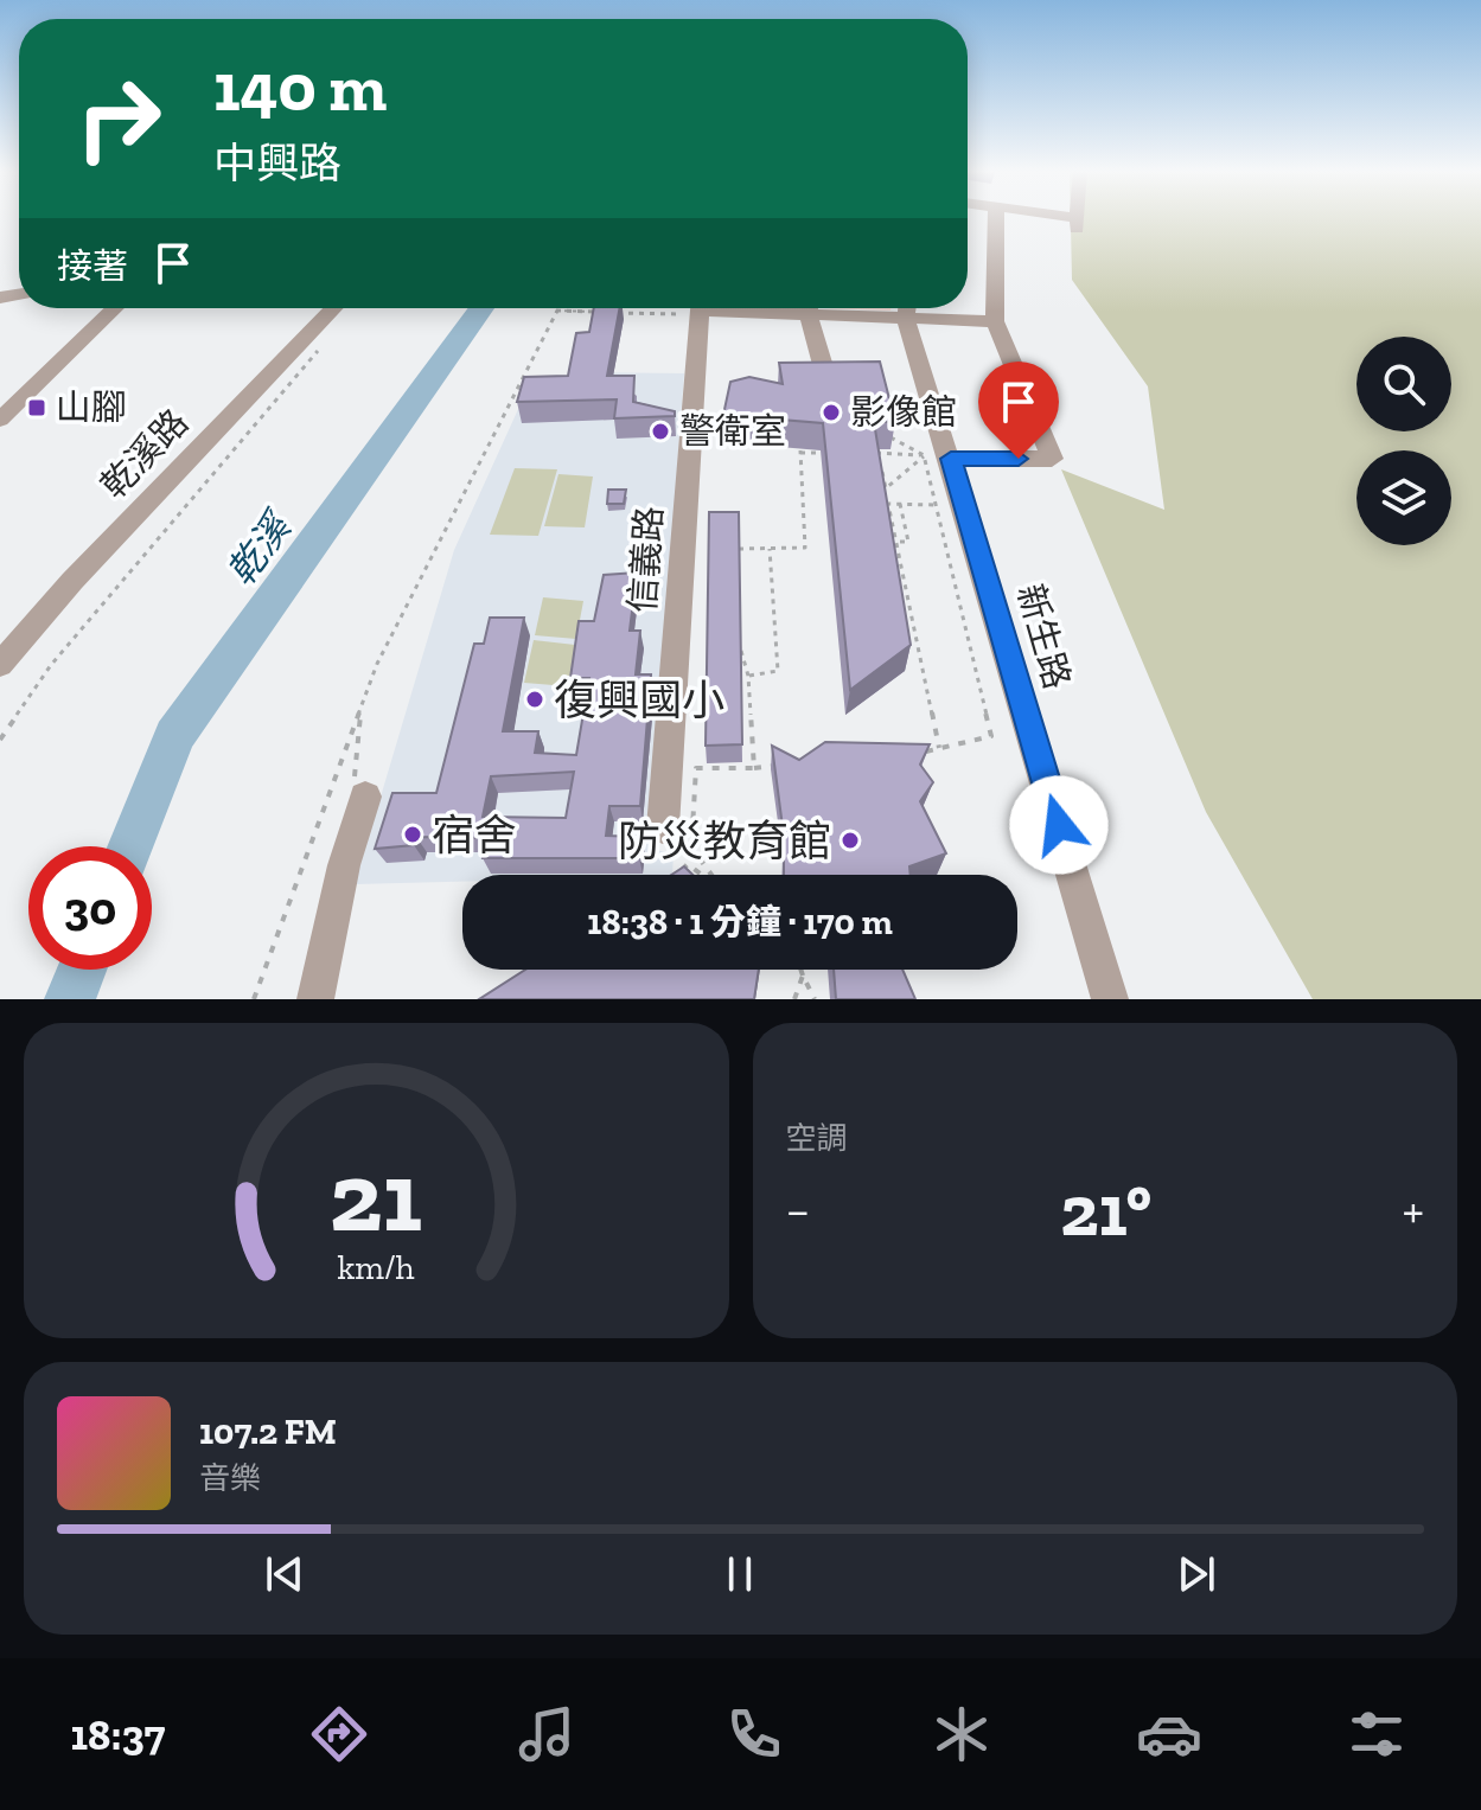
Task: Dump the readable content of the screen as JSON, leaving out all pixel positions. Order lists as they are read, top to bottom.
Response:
{
  "streets": {
    "street": ["乾溪路", "信義路", "新生路"]
  },
  "water": ["乾溪"],
  "places": {
    "transit": ["山腳"],
    "other": [
      "影像館",
      "警衛室",
      "復興國小",
      "宿舍",
      "防災教育館"
    ]
  },
  "page": {
    "turn": ["140 m", "中興路"],
    "then": "接著",
    "limit": "30",
    "trip": "18:38 · 1 分鐘 · 170 m",
    "tile": "空調",
    "heat": ["−", "21°", "+"],
    "song": ["107.2 FM", "音樂"],
    "tabs": "18:37",
    "gauge": ["21", "km/h"]
  }
}
